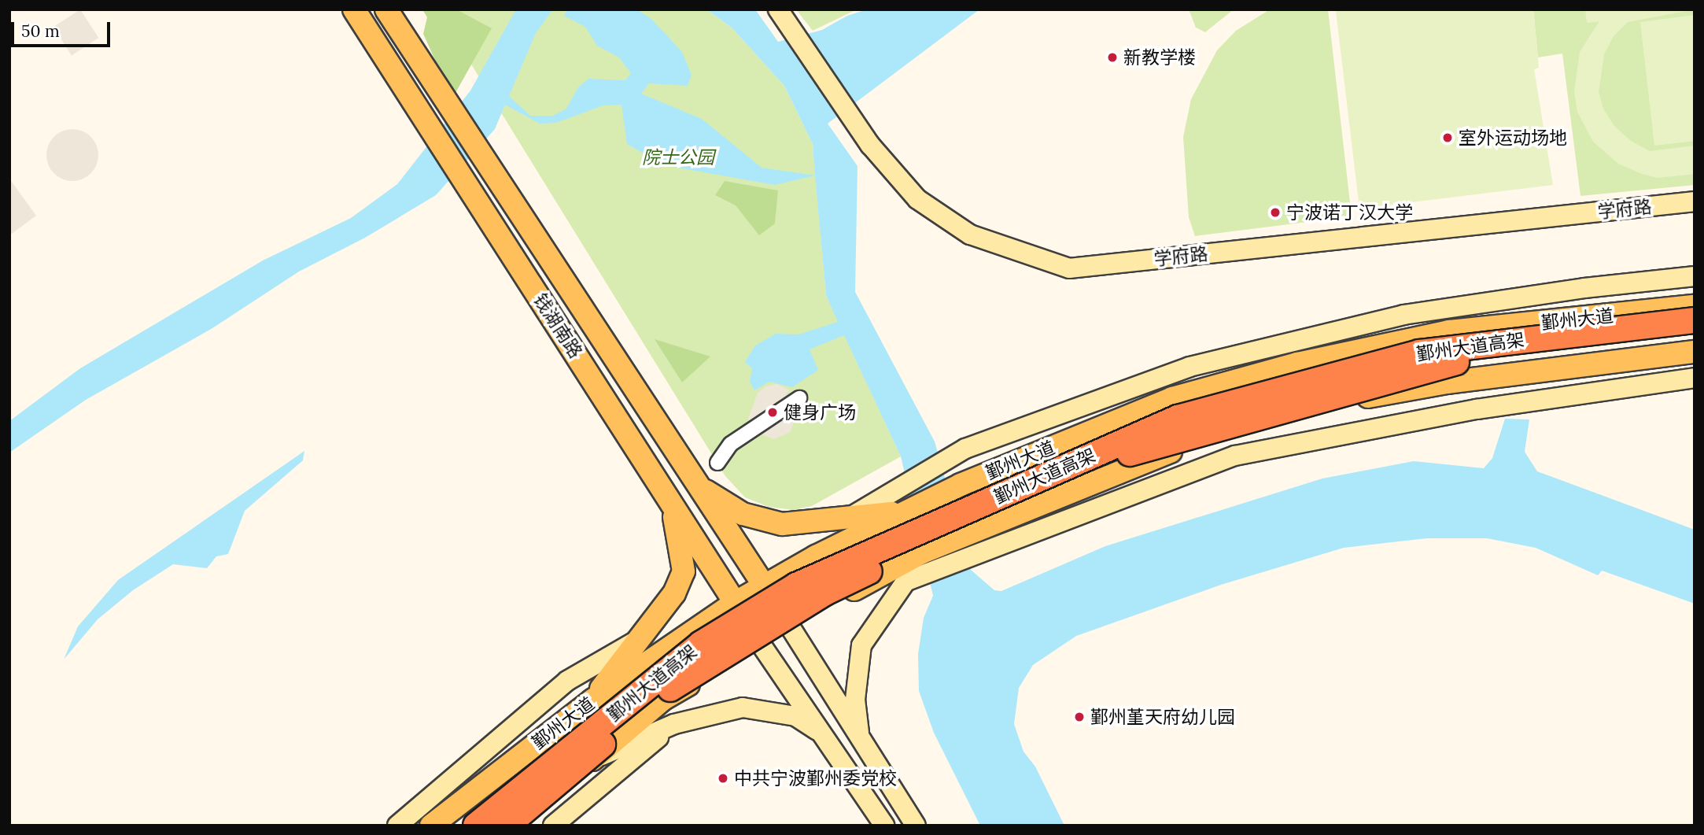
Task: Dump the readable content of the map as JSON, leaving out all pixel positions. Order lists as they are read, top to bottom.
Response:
{
  "streets": {
    "highway": ["鄞州大道高架"],
    "main road": ["鄞州大道", "钱湖南路"],
    "street": ["学府路"]
  },
  "crossings": [
    ["鄞州大道", "钱湖南路"]
  ],
  "parks": ["院士公园"],
  "places": [
    "新教学楼",
    "室外运动场地",
    "宁波诺丁汉大学",
    "健身广场",
    "鄞州堇天府幼儿园",
    "中共宁波鄞州委党校"
  ],
  "scale_bar": "50 m"
}
